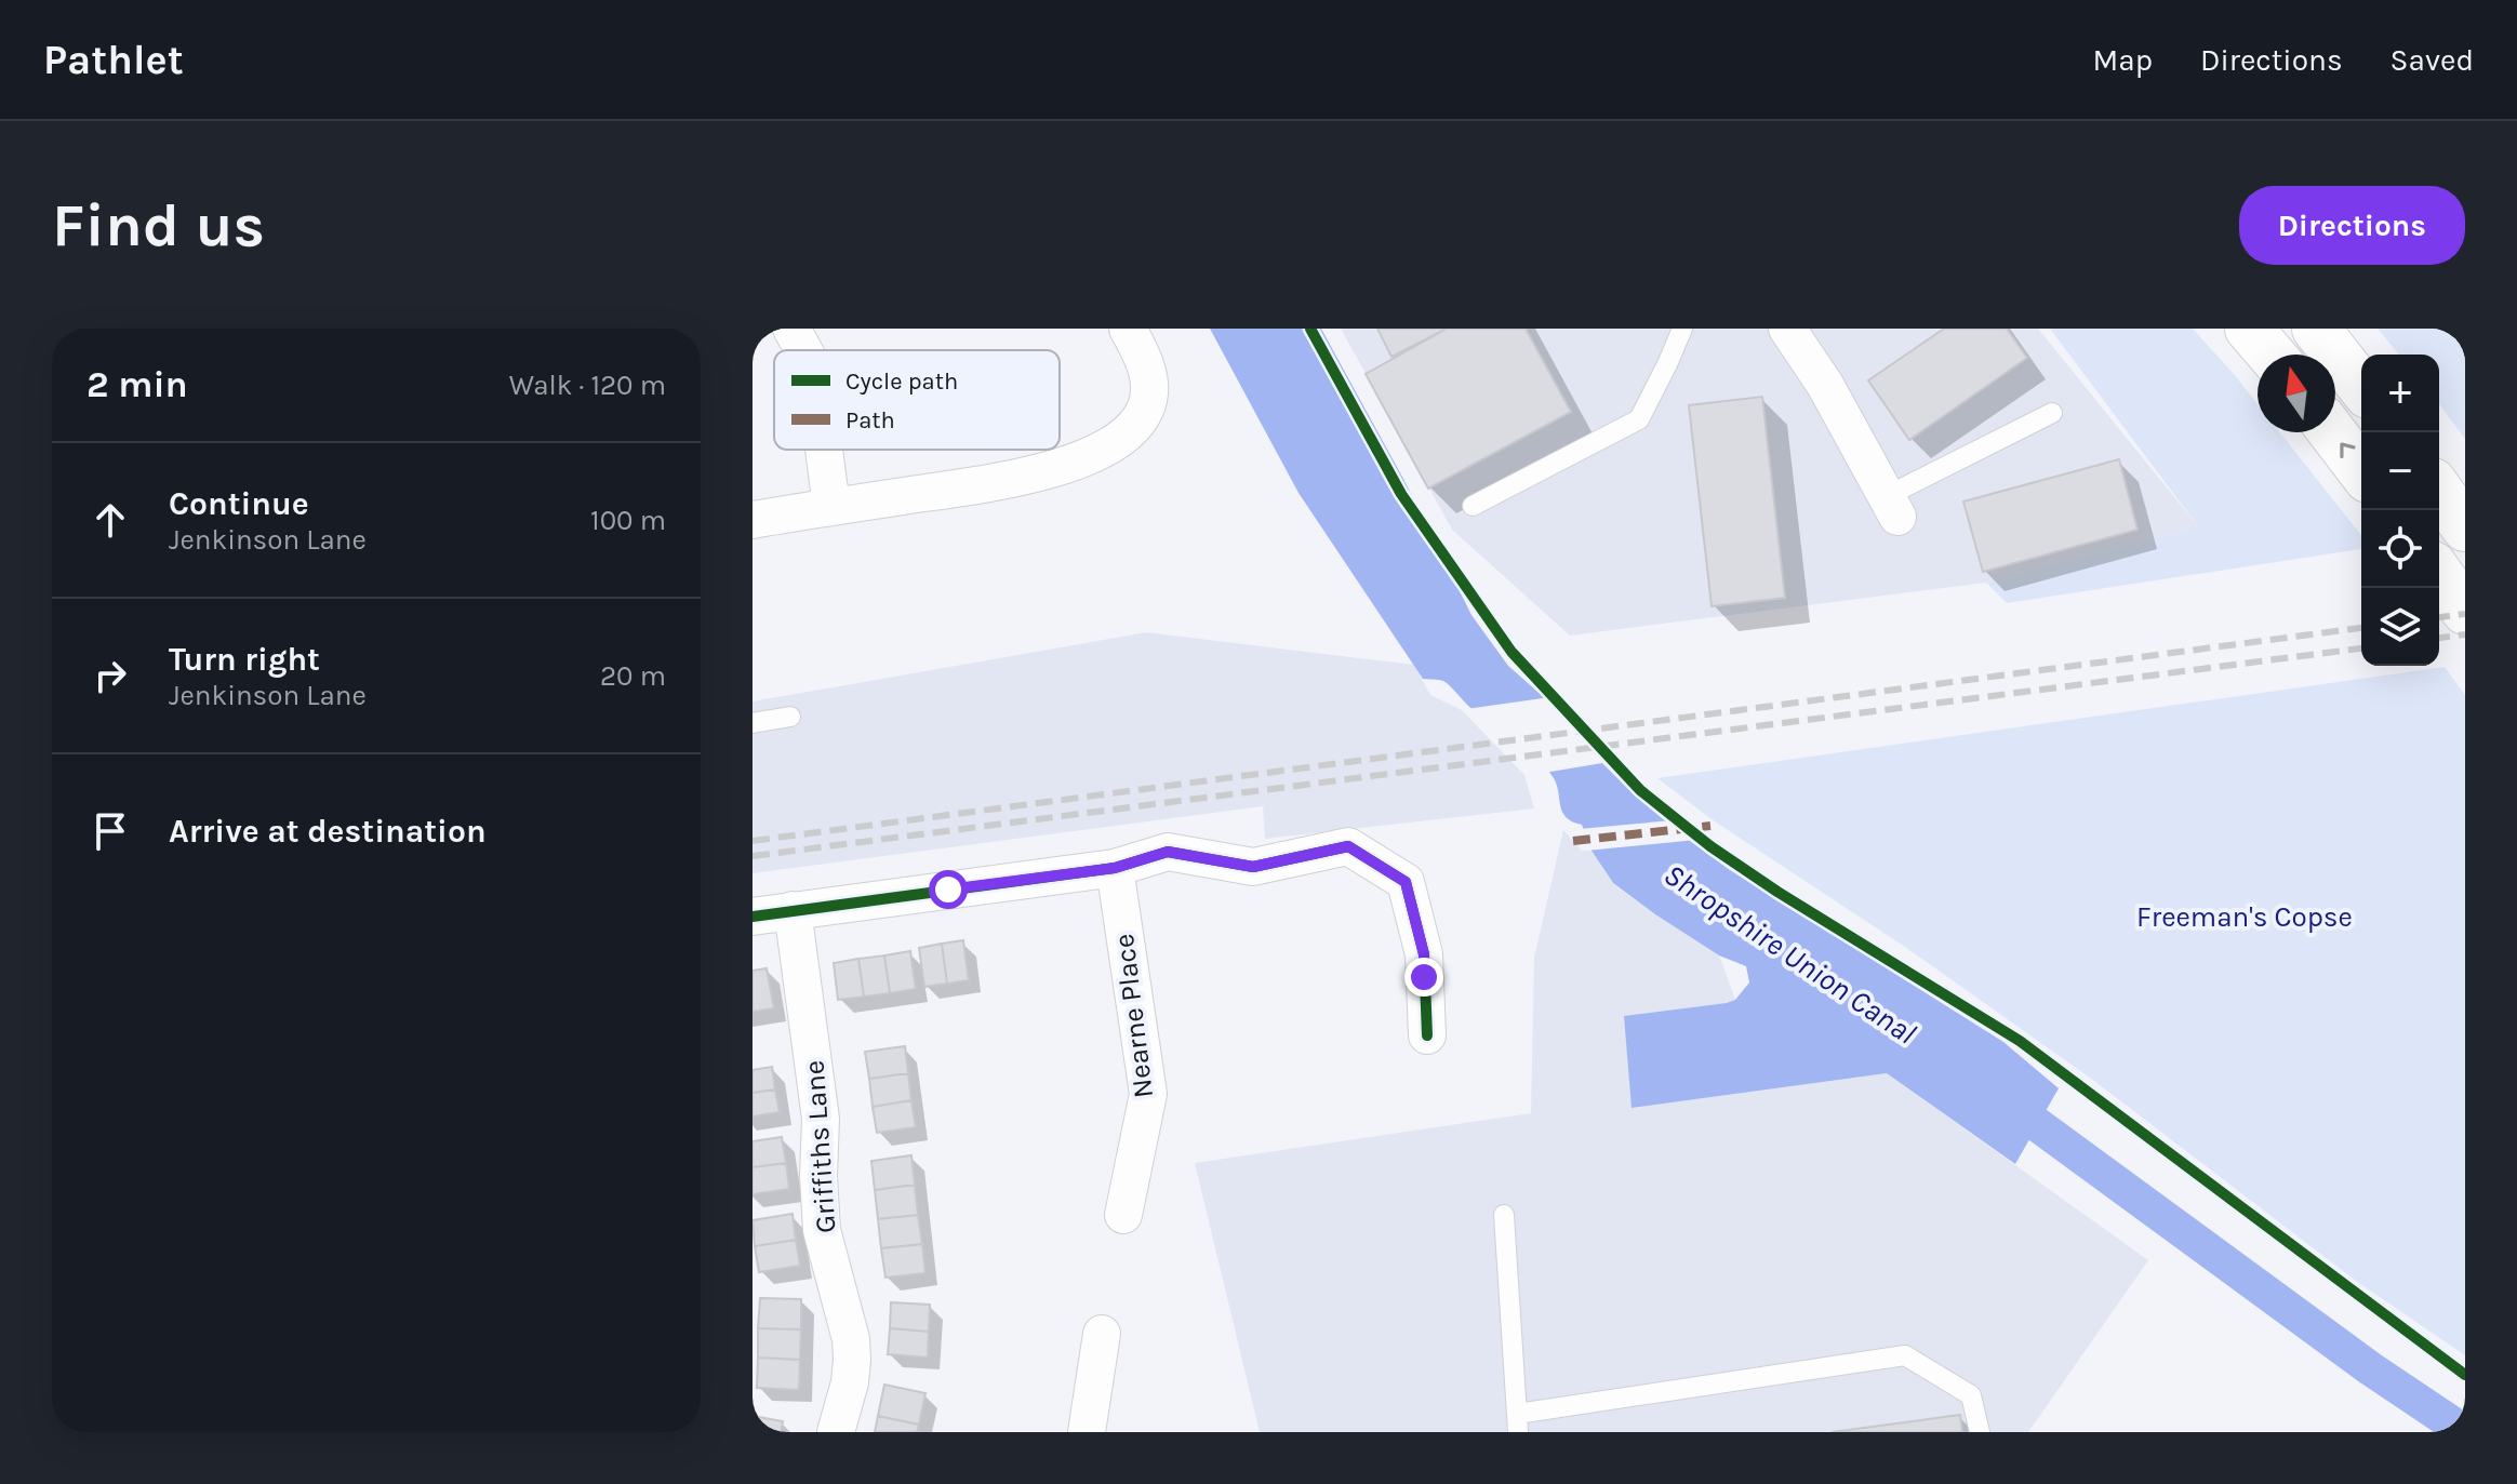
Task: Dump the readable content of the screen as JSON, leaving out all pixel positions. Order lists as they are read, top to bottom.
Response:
{
  "streets": {
    "street": ["Nearne Place", "Griffiths Lane"]
  },
  "water": ["Shropshire Union Canal"],
  "parks": ["Freeman's Copse"],
  "legend": ["Cycle path", "Path"],
  "north": "top",
  "page": {
    "header": "Pathlet",
    "nav": ["Map", "Directions", "Saved"],
    "buttons": "Directions",
    "title": "Find us",
    "heading": ["2 min", "Walk · 120 m"],
    "map_buttons": ["+", "−"],
    "list": [
      ["Continue", "Jenkinson Lane", "100 m"],
      ["Turn right", "Jenkinson Lane", "20 m"],
      "Arrive at destination"
    ]
  }
}
